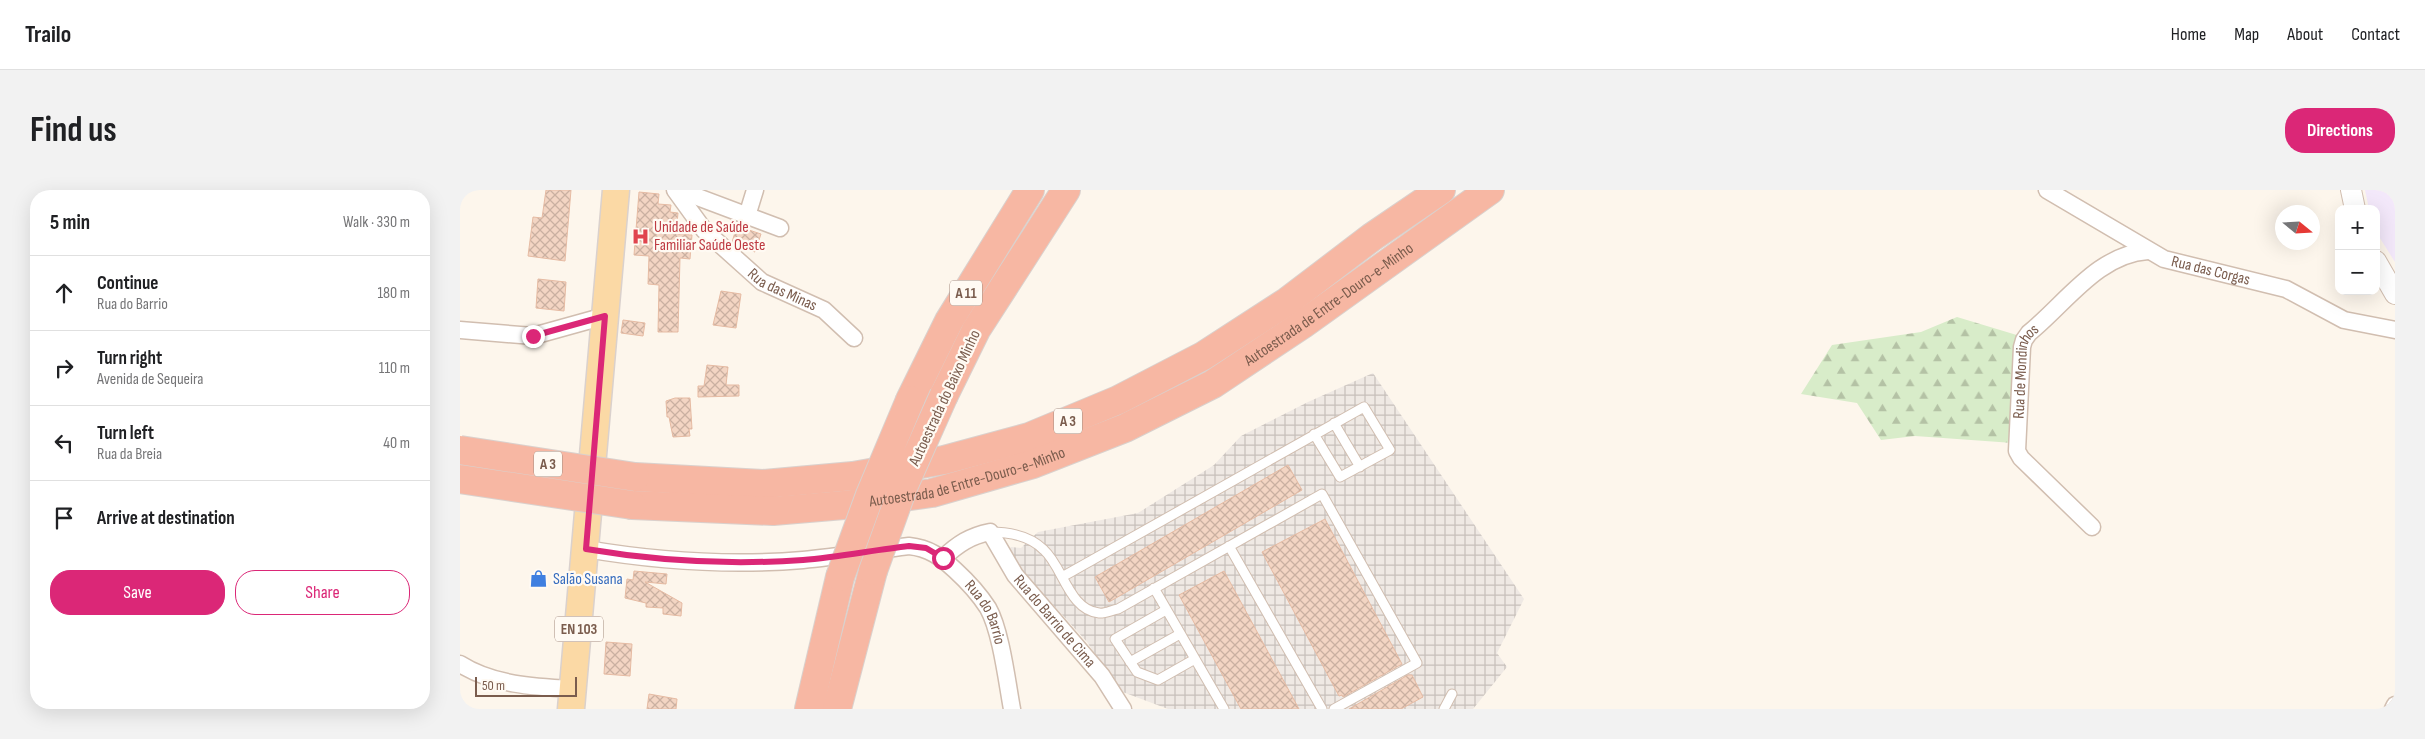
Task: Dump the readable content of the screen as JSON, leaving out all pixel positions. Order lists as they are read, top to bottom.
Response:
{
  "streets": {
    "highway": [
      "A 11",
      "Autoestrada de Entre-Douro-e-Minho",
      "Autoestrada do Baixo Minho",
      "A 3"
    ],
    "main road": ["EN 103"],
    "street": [
      "Rua das Corgas",
      "Rua das Minas",
      "Rua de Mondinhos",
      "Rua do Barrio",
      "Rua do Barrio de Cima"
    ]
  },
  "crossings": [
    ["Rua das Corgas", "Rua de Mondinhos"],
    ["Rua do Barrio", "EN 103"]
  ],
  "places": {
    "hospital": ["Unidade de Saúde Familiar Saúde Oeste"],
    "shop": ["Salão Susana"]
  },
  "scale_bar": "50 m",
  "north": "right",
  "page": {
    "header": "Trailo",
    "nav": [
      "Home",
      "Map",
      "About",
      "Contact"
    ],
    "buttons": [
      "Directions",
      ["Save", "Share"]
    ],
    "title": "Find us",
    "heading": ["5 min", "Walk · 330 m"],
    "map_buttons": ["+", "−"],
    "list": [
      ["Continue", "Rua do Barrio", "180 m"],
      ["Turn right", "Avenida de Sequeira", "110 m"],
      ["Turn left", "Rua da Breia", "40 m"],
      "Arrive at destination"
    ],
    "scale": "50 m"
  }
}
